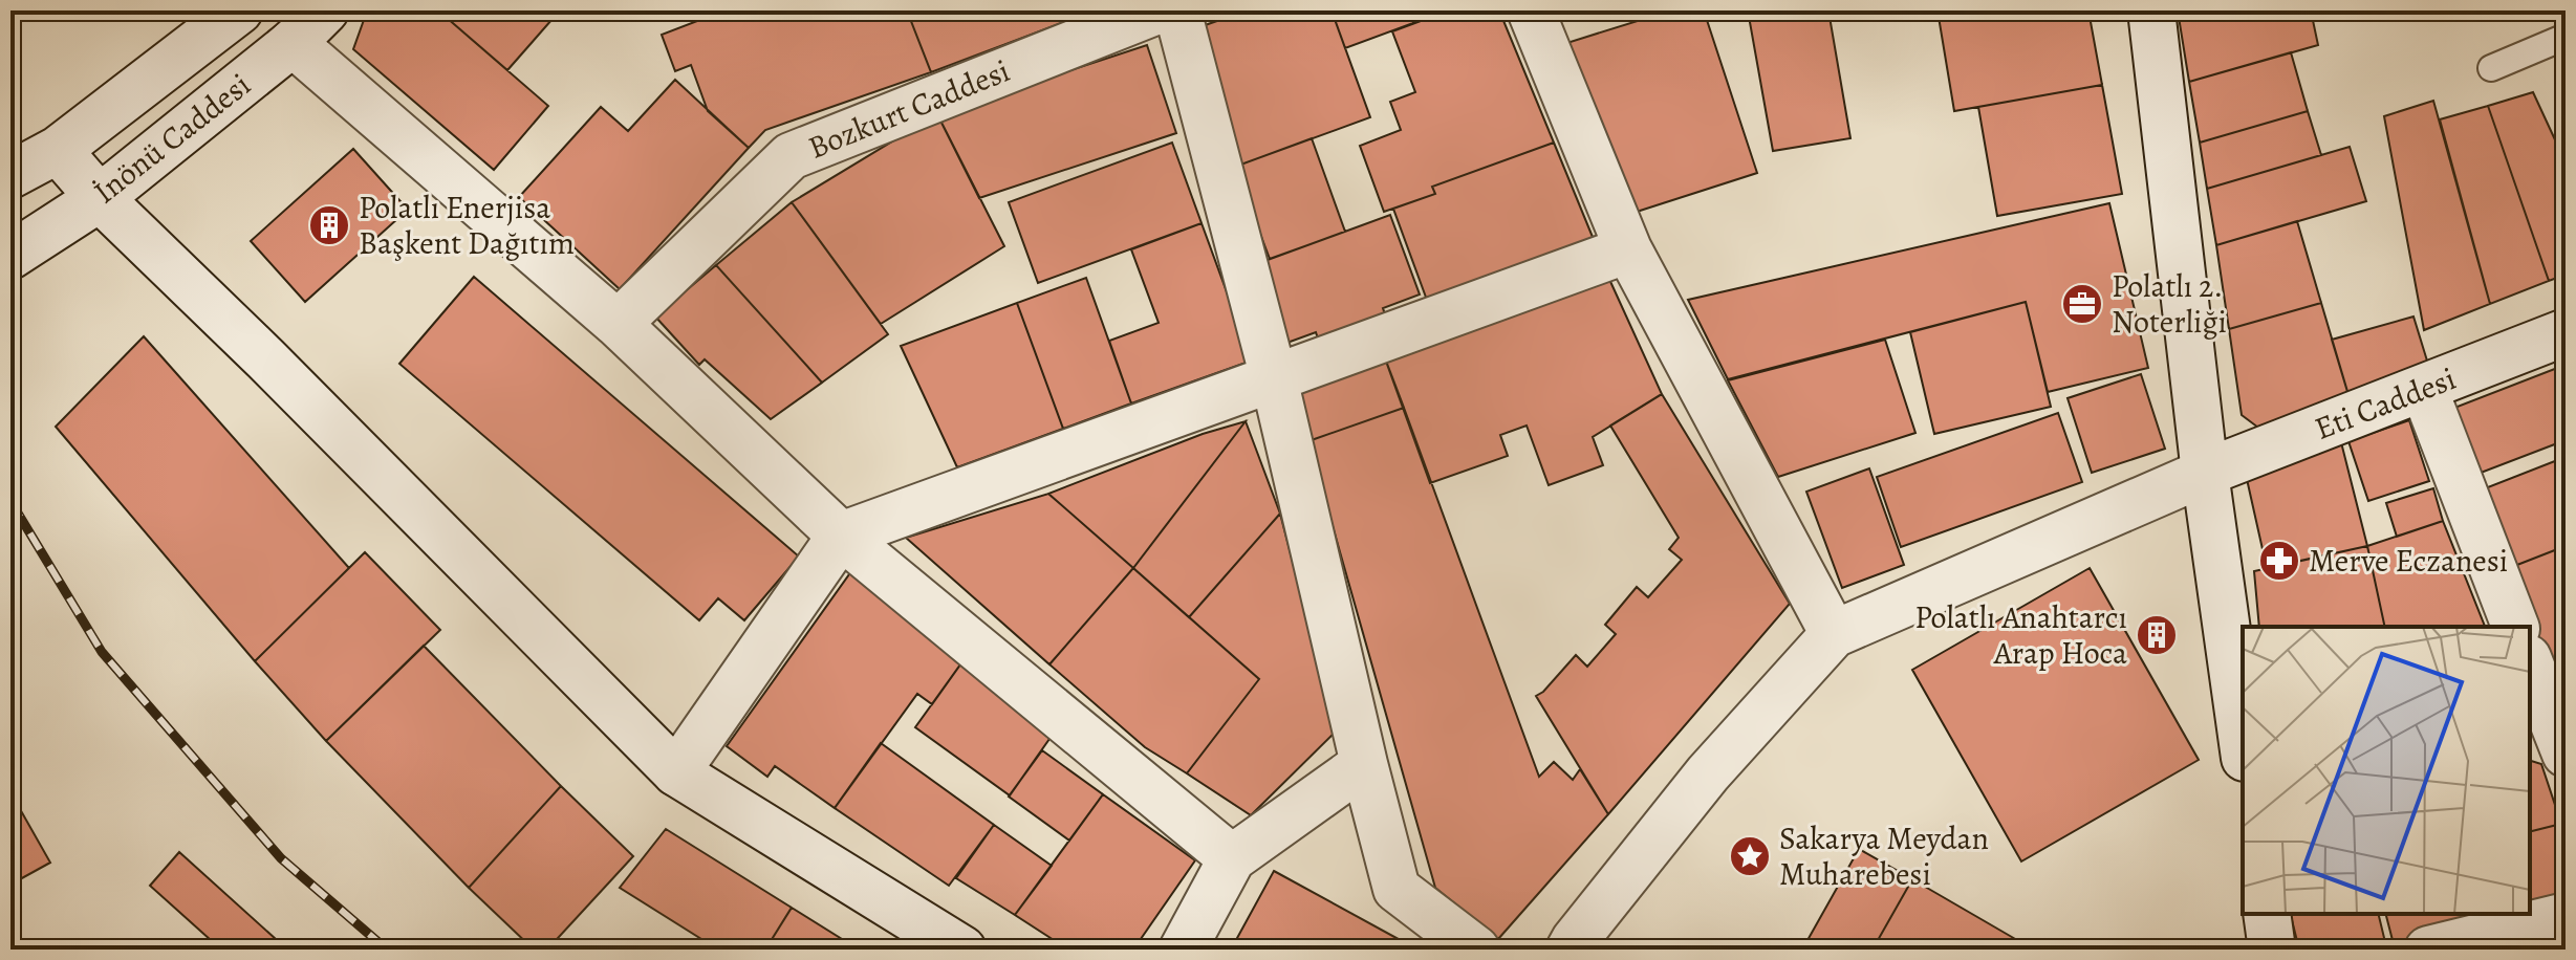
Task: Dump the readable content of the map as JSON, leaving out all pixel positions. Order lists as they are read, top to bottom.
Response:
{
  "streets": {
    "street": ["Bozkurt Caddesi", "İnönü Caddesi", "Eti Caddesi"]
  },
  "places": {
    "building": ["Polatlı Enerjisa Başkent Dağıtım", "Polatlı Anahtarcı Arap Hoca"],
    "office": ["Polatlı 2. Noterliği"],
    "pharmacy": ["Merve Eczanesi"],
    "place": ["Sakarya Meydan Muharebesi"]
  }
}
